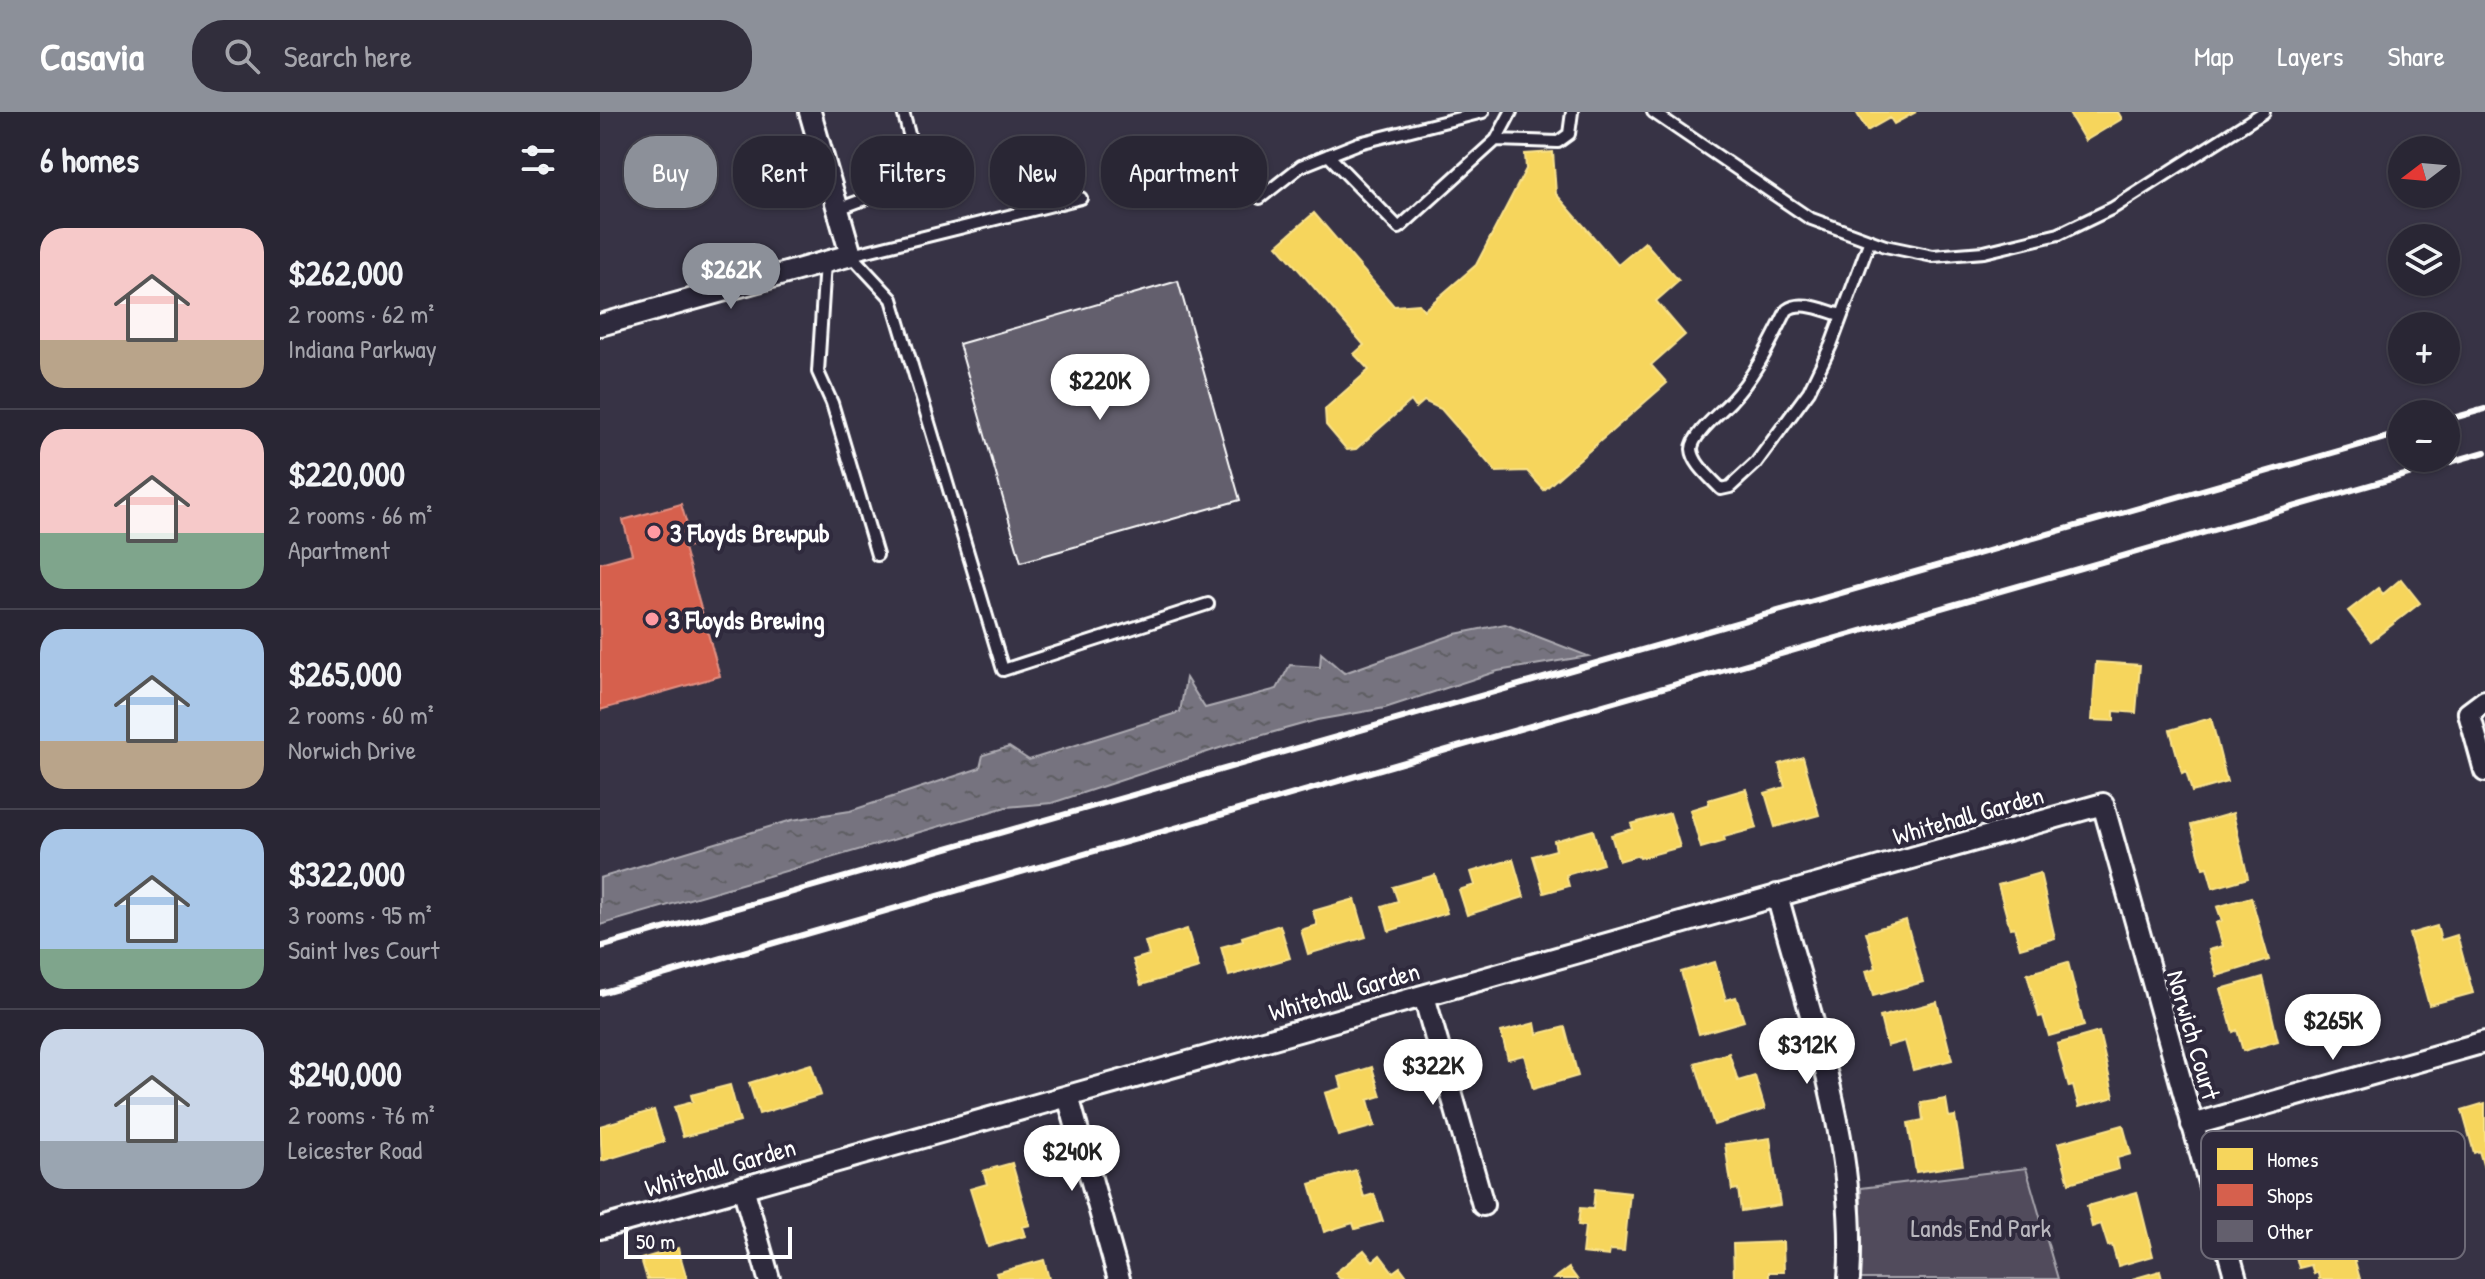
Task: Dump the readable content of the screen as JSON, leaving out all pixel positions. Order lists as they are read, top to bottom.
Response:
{
  "streets": {
    "street": ["Whitehall Garden", "Norwich Court"]
  },
  "crossings": [
    ["Whitehall Garden", "Norwich Court"]
  ],
  "parks": ["Lands End Park"],
  "places": ["3 Floyds Brewpub", "3 Floyds Brewing"],
  "legend": ["Homes", "Shops", "Other"],
  "scale_bar": "50 m",
  "north": "left",
  "page": {
    "header": "Casavia",
    "search": "Search here",
    "nav": ["Map", "Layers", "Share"],
    "heading": "6 homes",
    "map_buttons": ["+", "−"],
    "chip": [
      "Buy",
      "Rent",
      "Filters",
      "New",
      "Apartment"
    ],
    "list": [
      {
        "name": "$262,000",
        "note": "2 rooms · 62 m² · Indiana Parkway"
      },
      {
        "name": "$220,000",
        "note": "2 rooms · 66 m² · Apartment"
      },
      {
        "name": "$265,000",
        "note": "2 rooms · 60 m² · Norwich Drive"
      },
      {
        "name": "$322,000",
        "note": "3 rooms · 95 m² · Saint Ives Court"
      },
      {
        "name": "$240,000",
        "note": "2 rooms · 76 m² · Leicester Road"
      }
    ],
    "price": [
      "$262K",
      "$220K",
      "$265K",
      "$312K",
      "$322K",
      "$240K"
    ],
    "scale": "50 m"
  }
}
